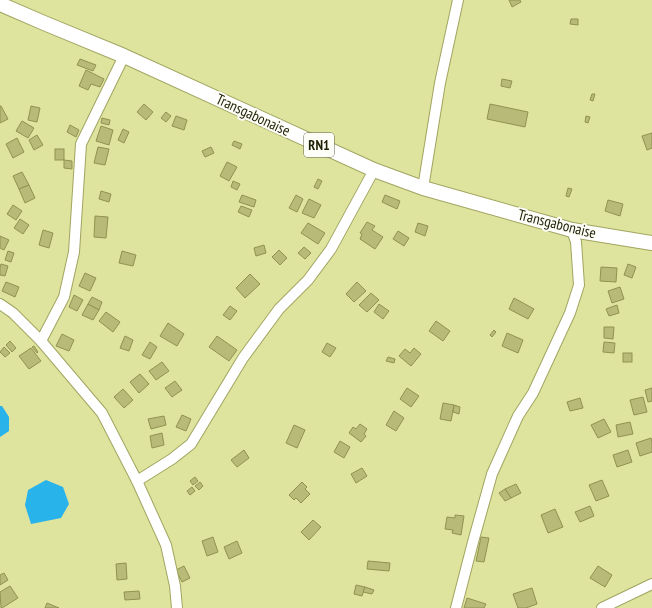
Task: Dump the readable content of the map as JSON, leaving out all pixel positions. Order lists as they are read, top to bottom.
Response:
{
  "streets": {
    "highway": ["Transgabonaise", "RN1"]
  }
}
